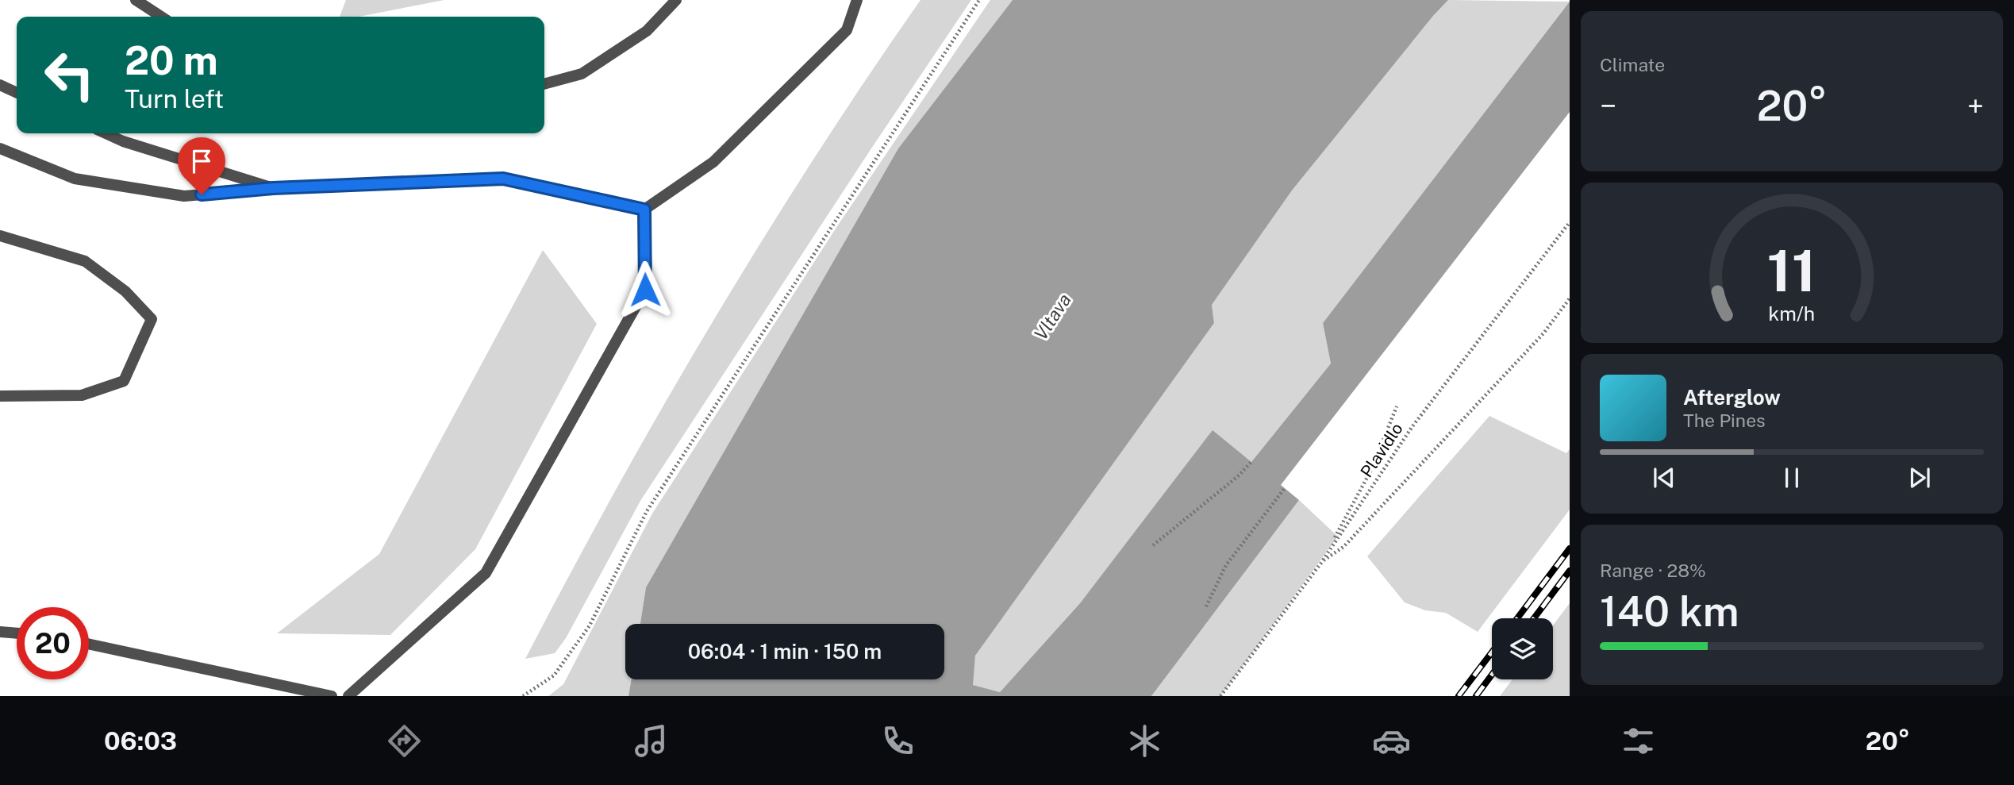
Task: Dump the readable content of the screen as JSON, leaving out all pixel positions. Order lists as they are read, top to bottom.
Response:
{
  "streets": {
    "path": ["Plavidlo"]
  },
  "water": ["Vltava"],
  "page": {
    "tile": [
      "Climate",
      ["Range · 28%", "140 km"]
    ],
    "turn": ["20 m", "Turn left"],
    "heat": ["−", "20°", "+"],
    "song": ["Afterglow", "The Pines"],
    "limit": "20",
    "trip": "06:04 · 1 min · 150 m",
    "tabs": ["06:03", "20°"],
    "gauge": ["11", "km/h"]
  }
}
